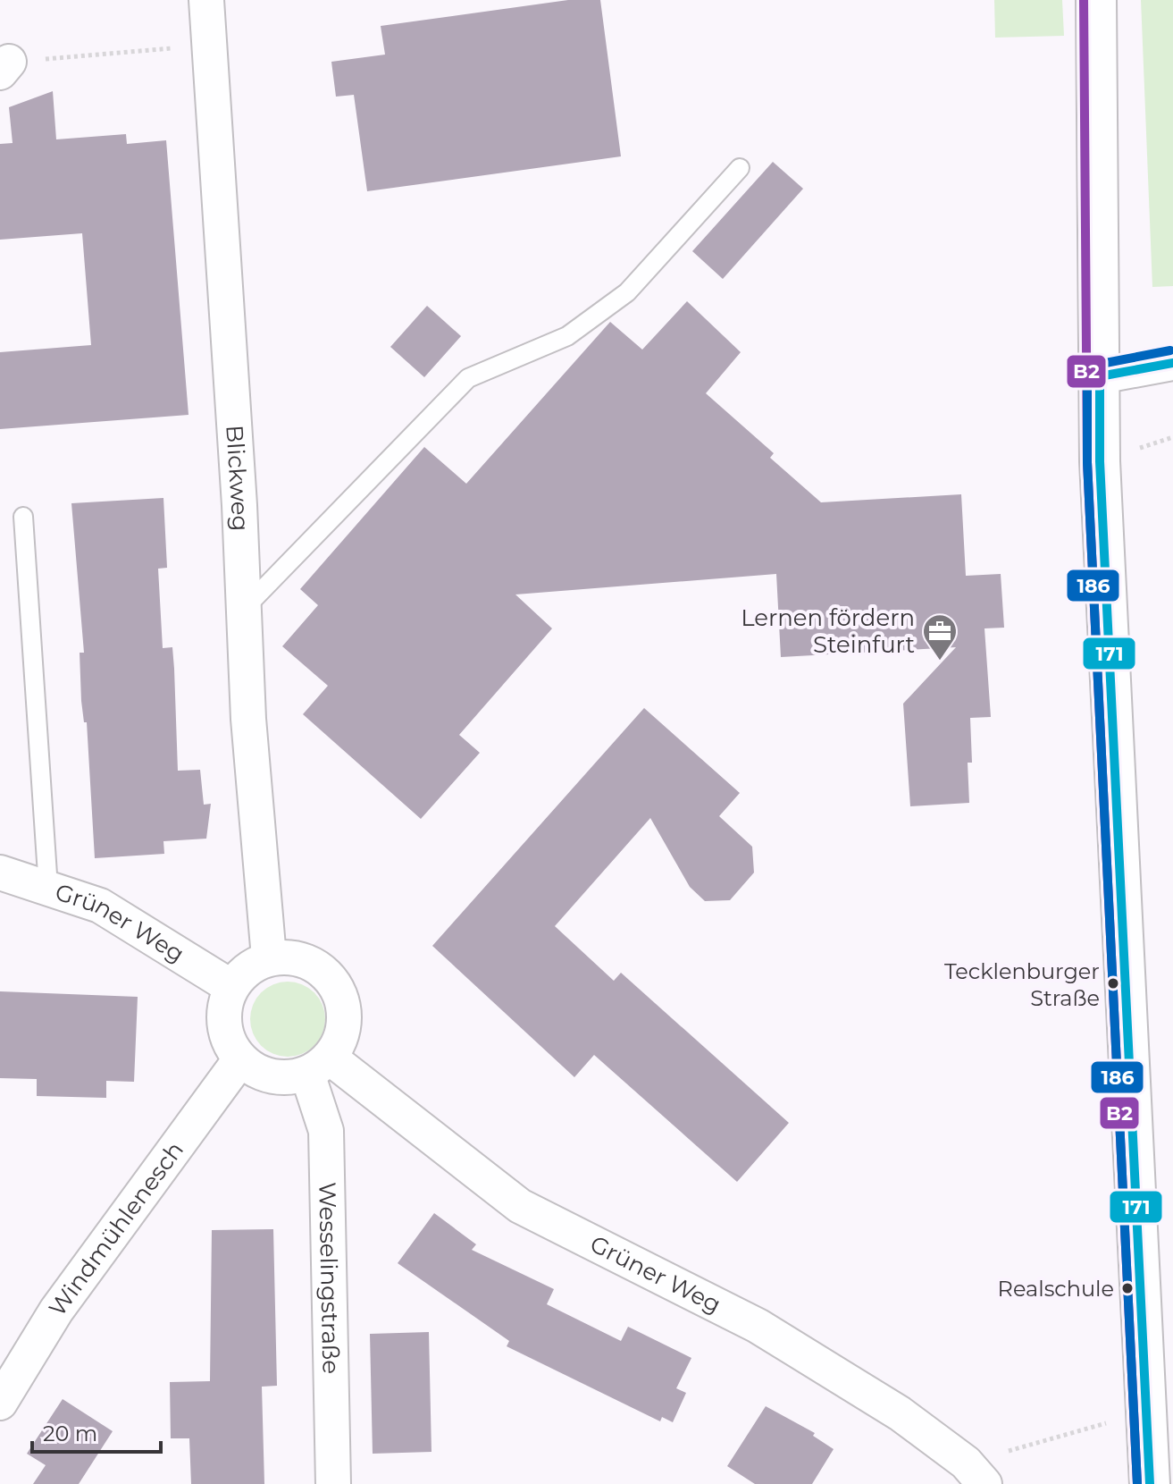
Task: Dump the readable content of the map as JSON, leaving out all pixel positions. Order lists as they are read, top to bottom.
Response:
{
  "streets": {
    "street": [
      "Blickweg",
      "Grüner Weg",
      "Windmühlenesch",
      "Wesselingstraße"
    ]
  },
  "crossings": [
    ["Blickweg", "Grüner Weg"],
    ["Blickweg", "Windmühlenesch"],
    ["Blickweg", "Wesselingstraße"],
    ["Grüner Weg", "Windmühlenesch"],
    ["Grüner Weg", "Wesselingstraße"],
    ["Windmühlenesch", "Wesselingstraße"]
  ],
  "places": {
    "office": ["Lernen fördern Steinfurt"],
    "other": ["Tecklenburger Straße", "Realschule"]
  },
  "lines": ["transit line B2", "transit line 186", "transit line 171"],
  "scale_bar": "20 m"
}
